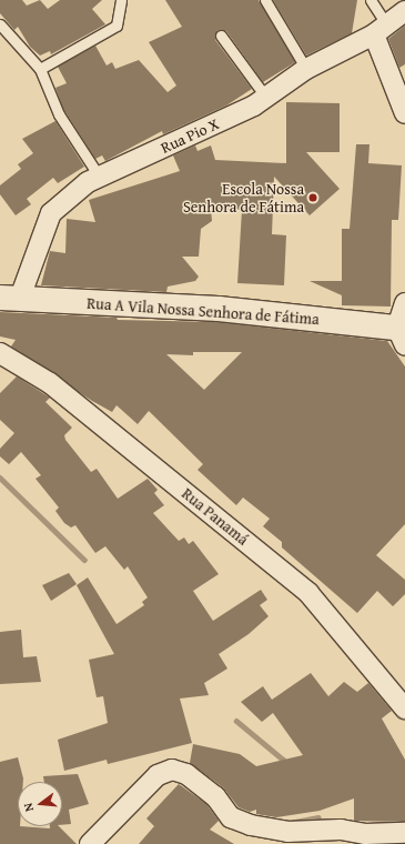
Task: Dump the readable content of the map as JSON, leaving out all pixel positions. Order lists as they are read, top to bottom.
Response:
{
  "streets": {
    "street": ["Rua Pio X", "Rua A Vila Nossa Senhora de Fátima", "Rua Panamá"]
  },
  "crossings": [
    ["Rua Pio X", "Rua A Vila Nossa Senhora de Fátima"]
  ],
  "places": ["Escola Nossa Senhora de Fátima"],
  "north": "left"
}
